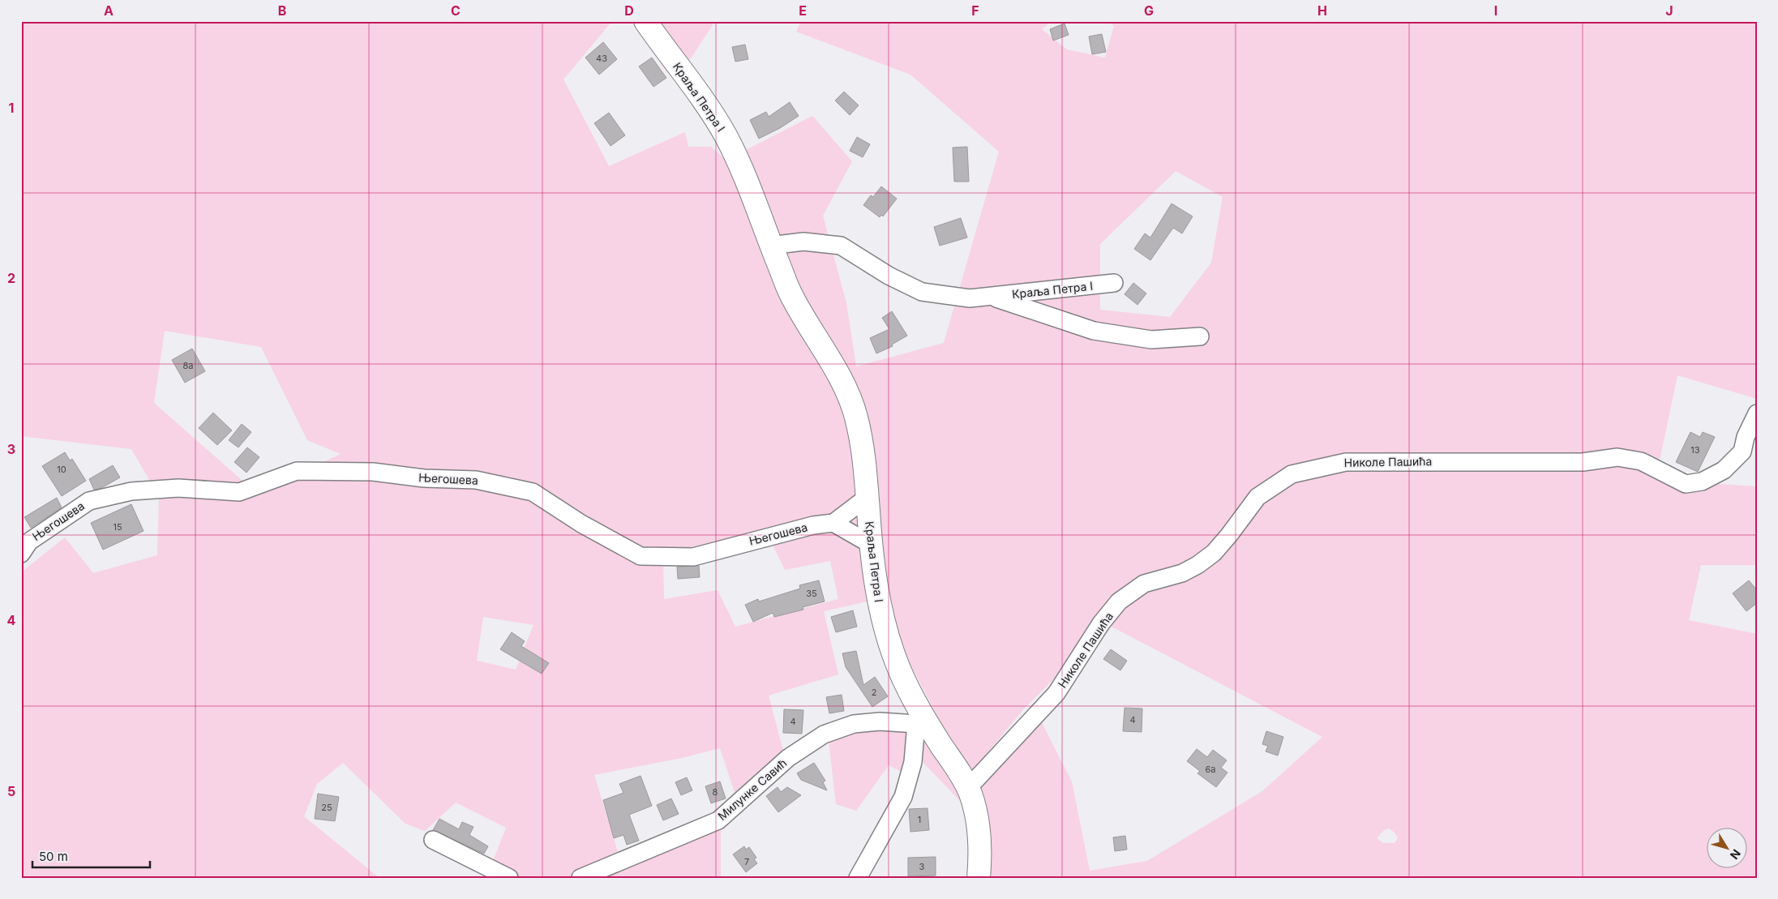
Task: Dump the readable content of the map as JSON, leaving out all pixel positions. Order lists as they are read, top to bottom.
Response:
{
  "streets": {
    "street": [
      "Краља Петра I",
      "Николе Пашића",
      "Његошева",
      "Милунке Савић"
    ]
  },
  "crossings": [
    ["Краља Петра I", "Николе Пашића"],
    ["Краља Петра I", "Милунке Савић"]
  ],
  "house_numbers": [
    "43",
    "8a",
    "13",
    "10",
    "15",
    "35",
    "2",
    "4",
    "4",
    "6a",
    "8",
    "25",
    "1",
    "7",
    "3"
  ],
  "scale_bar": "50 m",
  "north": "bottom right",
  "grid": {
    "columns": [
      "A",
      "B",
      "C",
      "D",
      "E",
      "F",
      "G",
      "H",
      "I",
      "J"
    ],
    "rows": [
      "1",
      "2",
      "3",
      "4",
      "5"
    ]
  }
}
